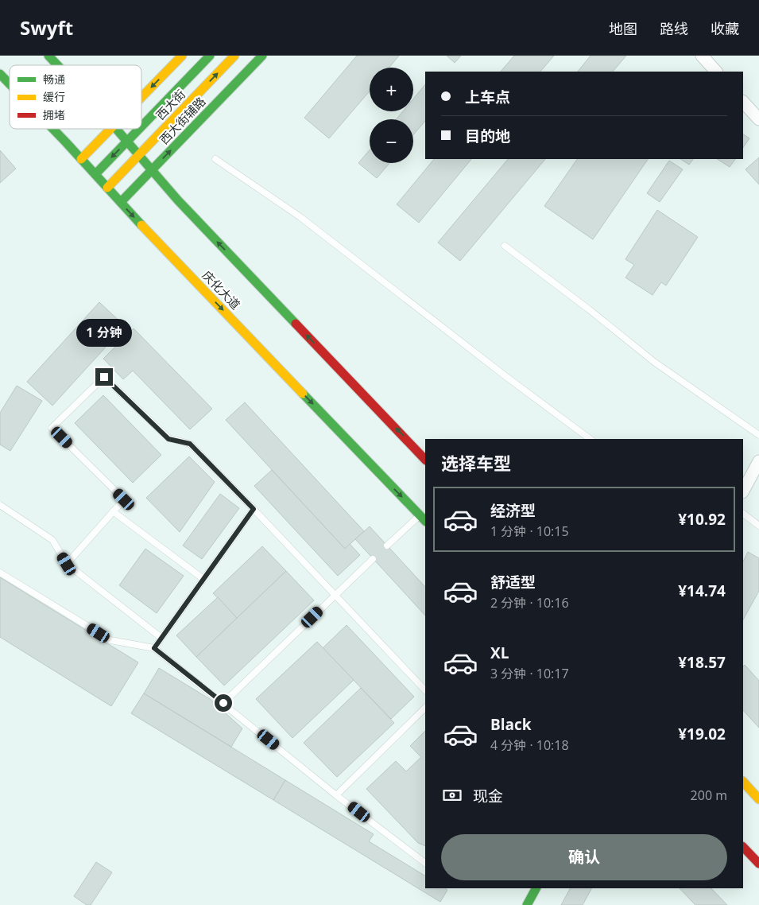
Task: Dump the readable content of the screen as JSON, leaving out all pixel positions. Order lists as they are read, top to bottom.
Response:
{
  "streets": {
    "main road": ["西大街", "西大街辅路", "庆化大道"]
  },
  "crossings": [
    ["西大街", "庆化大道"],
    ["西大街辅路", "庆化大道"]
  ],
  "legend": ["畅通", "缓行", "拥堵"],
  "page": {
    "header": "Swyft",
    "nav": ["地图", "路线", "收藏"],
    "map_buttons": ["+", "−"],
    "banner": ["上车点", "目的地"],
    "bubble": "1 分钟",
    "heading": "选择车型",
    "list": [
      {
        "name": "经济型",
        "note": "1 分钟 · 10:15",
        "value": "¥10.92"
      },
      {
        "name": "舒适型",
        "note": "2 分钟 · 10:16",
        "value": "¥14.74"
      },
      {
        "name": "XL",
        "note": "3 分钟 · 10:17",
        "value": "¥18.57"
      },
      {
        "name": "Black",
        "note": "4 分钟 · 10:18",
        "value": "¥19.02"
      }
    ],
    "pay": ["现金", "200 m"],
    "buttons": "确认"
  }
}
